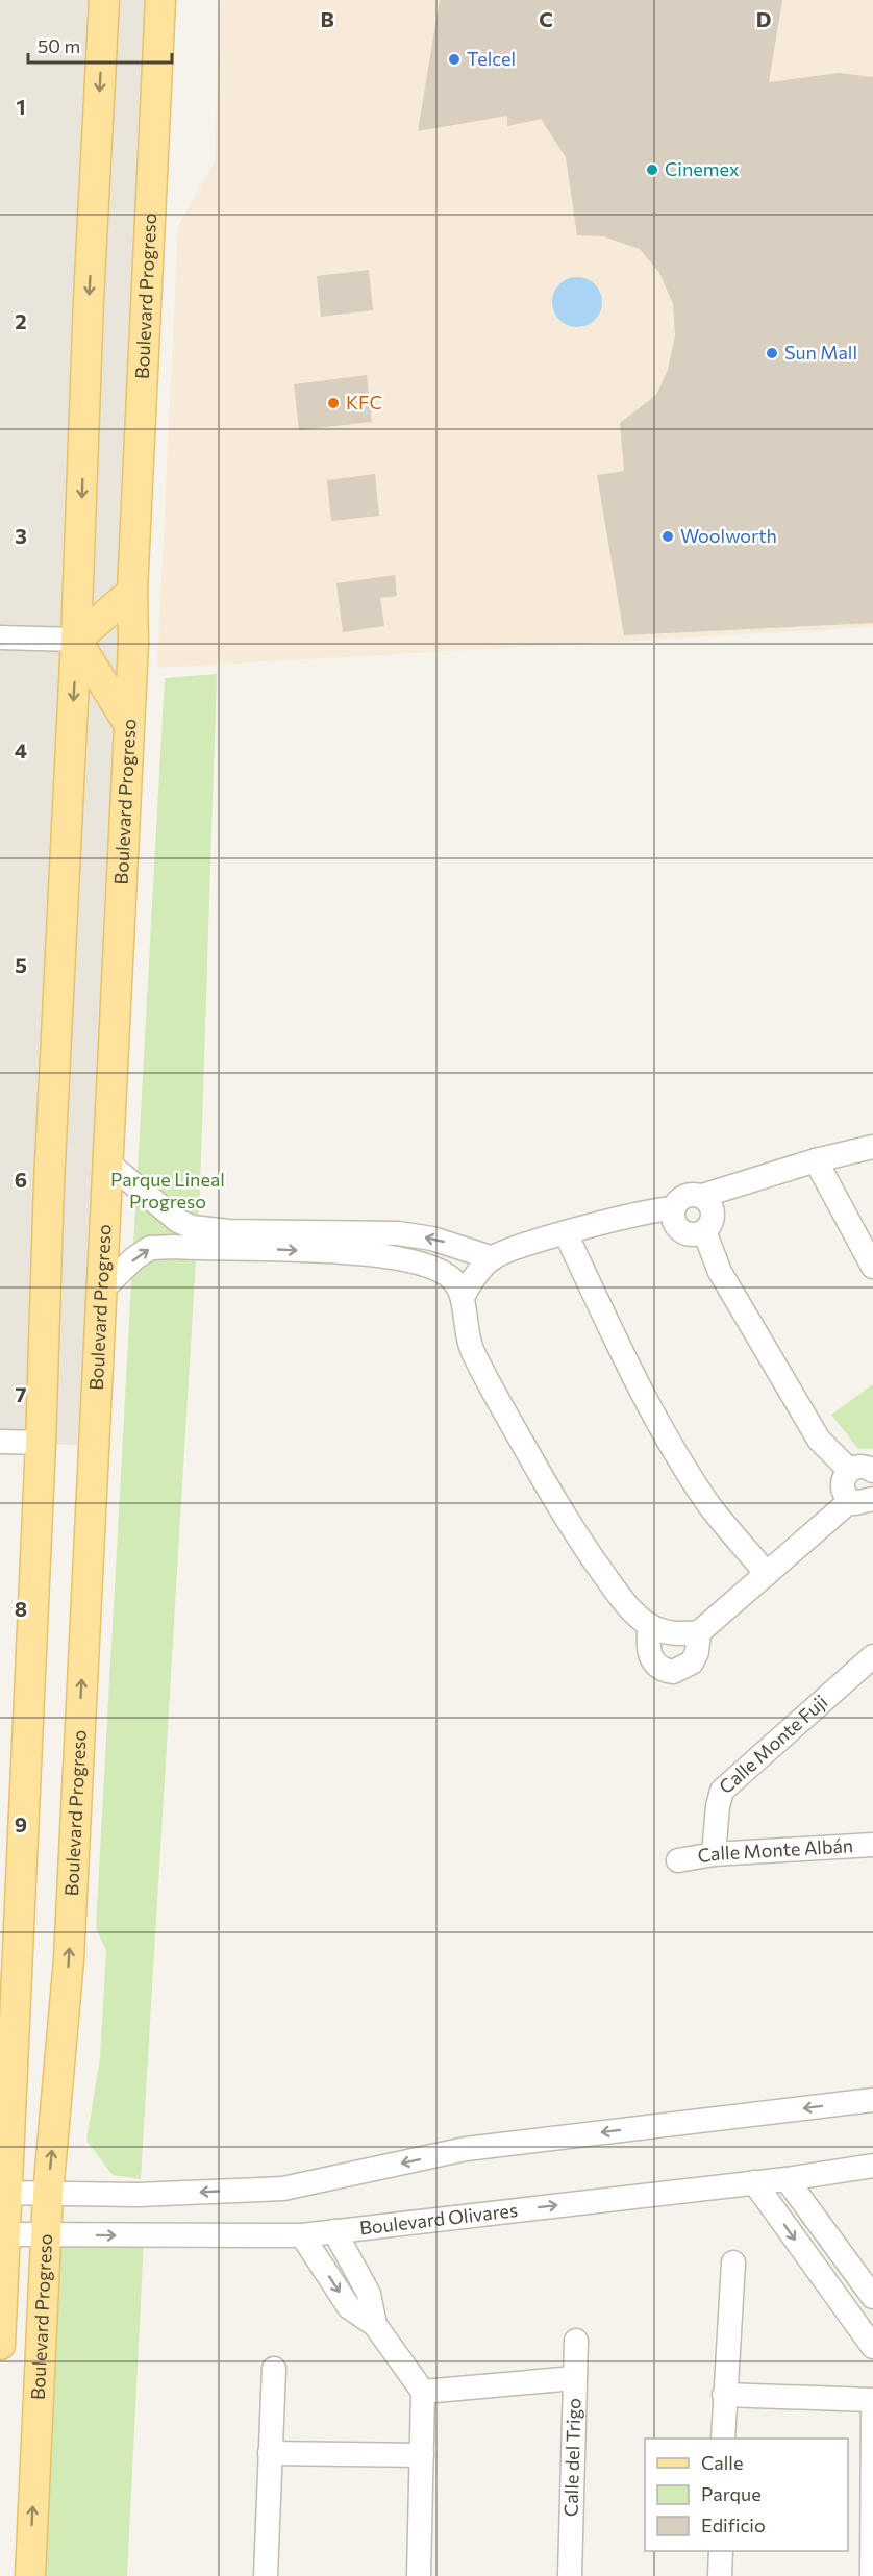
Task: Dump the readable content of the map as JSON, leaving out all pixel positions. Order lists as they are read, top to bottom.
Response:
{
  "streets": {
    "main road": ["Boulevard Progreso"],
    "street": [
      "Calle Monte Fuji",
      "Calle Monte Albán",
      "Boulevard Olivares",
      "Calle del Trigo"
    ]
  },
  "crossings": [
    ["Boulevard Progreso", "Boulevard Olivares"],
    ["Calle Monte Fuji", "Calle Monte Albán"]
  ],
  "parks": ["Parque Lineal Progreso"],
  "places": [
    "Telcel",
    "Cinemex",
    "Sun Mall",
    "KFC",
    "Woolworth"
  ],
  "legend": ["Calle", "Parque", "Edificio"],
  "scale_bar": "50 m",
  "grid": {
    "columns": ["B", "C", "D"],
    "rows": [
      "1",
      "2",
      "3",
      "4",
      "5",
      "6",
      "7",
      "8",
      "9"
    ]
  }
}
